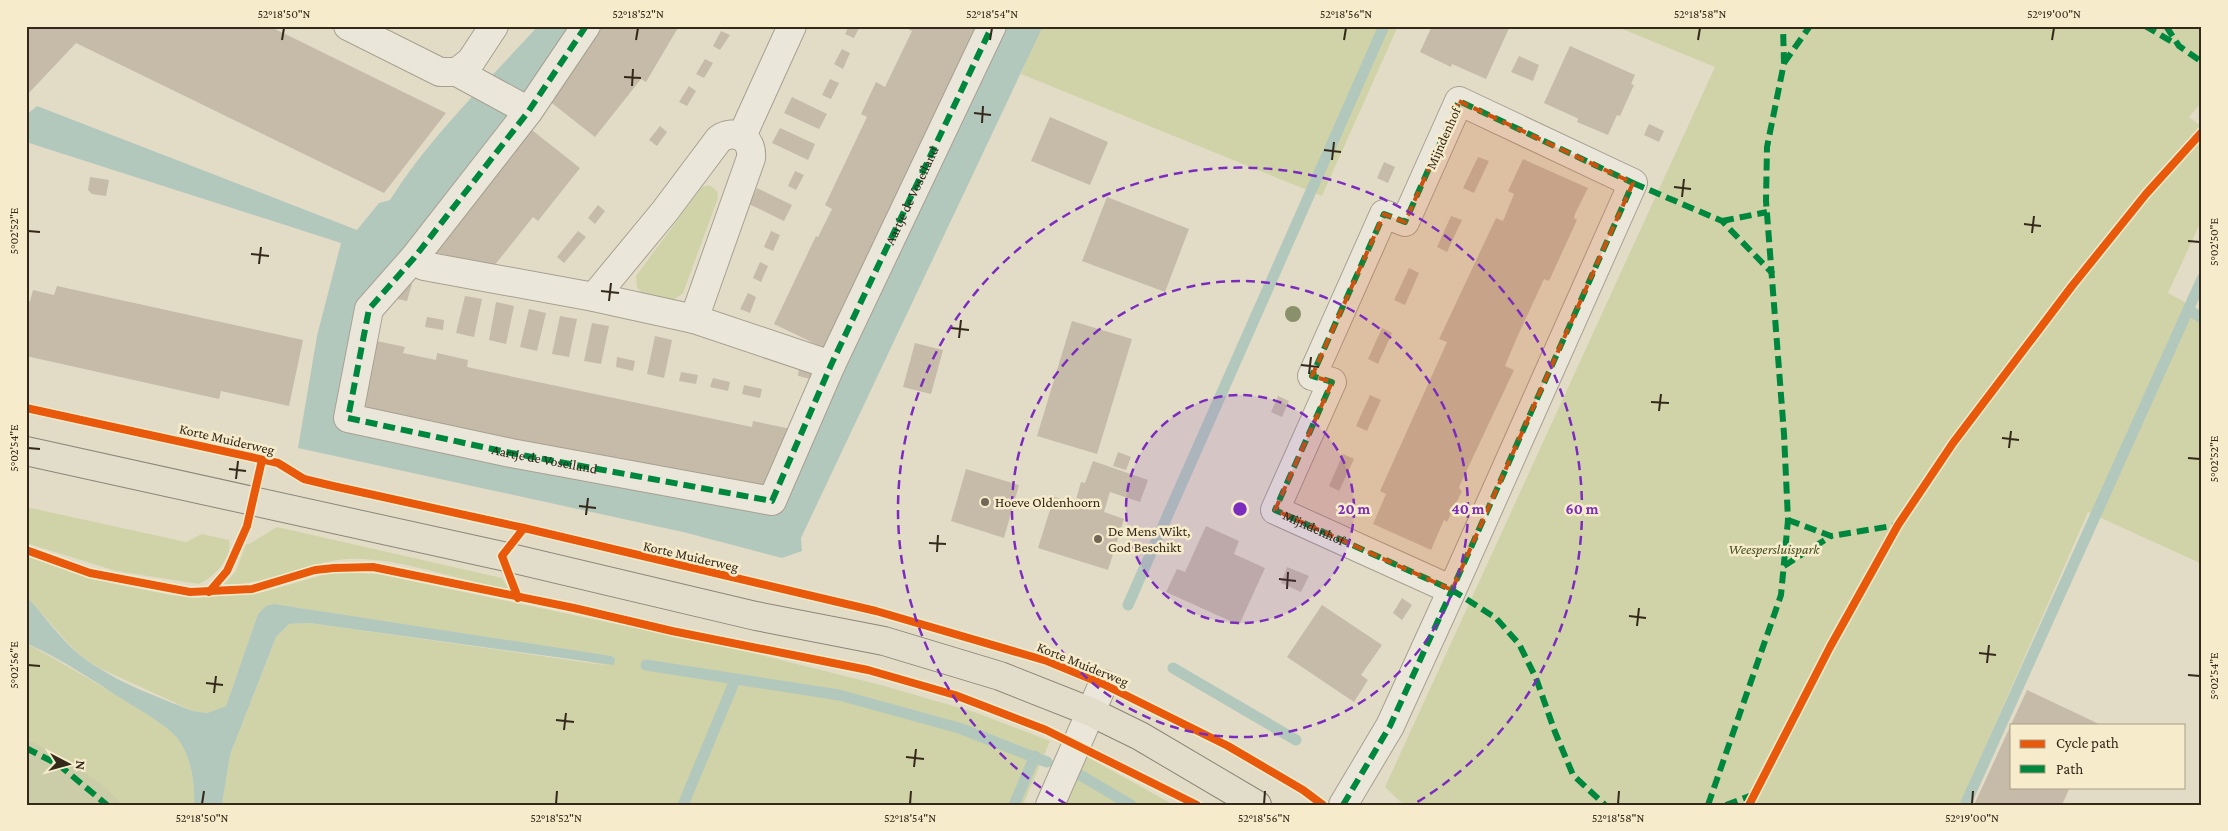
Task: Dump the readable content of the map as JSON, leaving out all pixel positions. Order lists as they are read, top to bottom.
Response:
{
  "streets": {
    "street": ["Mijndenhof", "Aartje de Voseiland"],
    "cycle path": ["Korte Muiderweg"]
  },
  "parks": ["Weespersluispark"],
  "places": ["Hoeve Oldenhoorn", "De Mens Wikt, God Beschikt"],
  "legend": ["Cycle path", "Path"],
  "north": "right",
  "coordinates": [
    "52°18'50\"N",
    "52°18'52\"N",
    "52°18'54\"N",
    "52°18'56\"N",
    "52°18'58\"N",
    "52°19'00\"N",
    "5°02'52\"E",
    "5°02'50\"E",
    "5°02'54\"E",
    "5°02'56\"E"
  ],
  "rings": ["20 m", "40 m", "60 m"]
}
